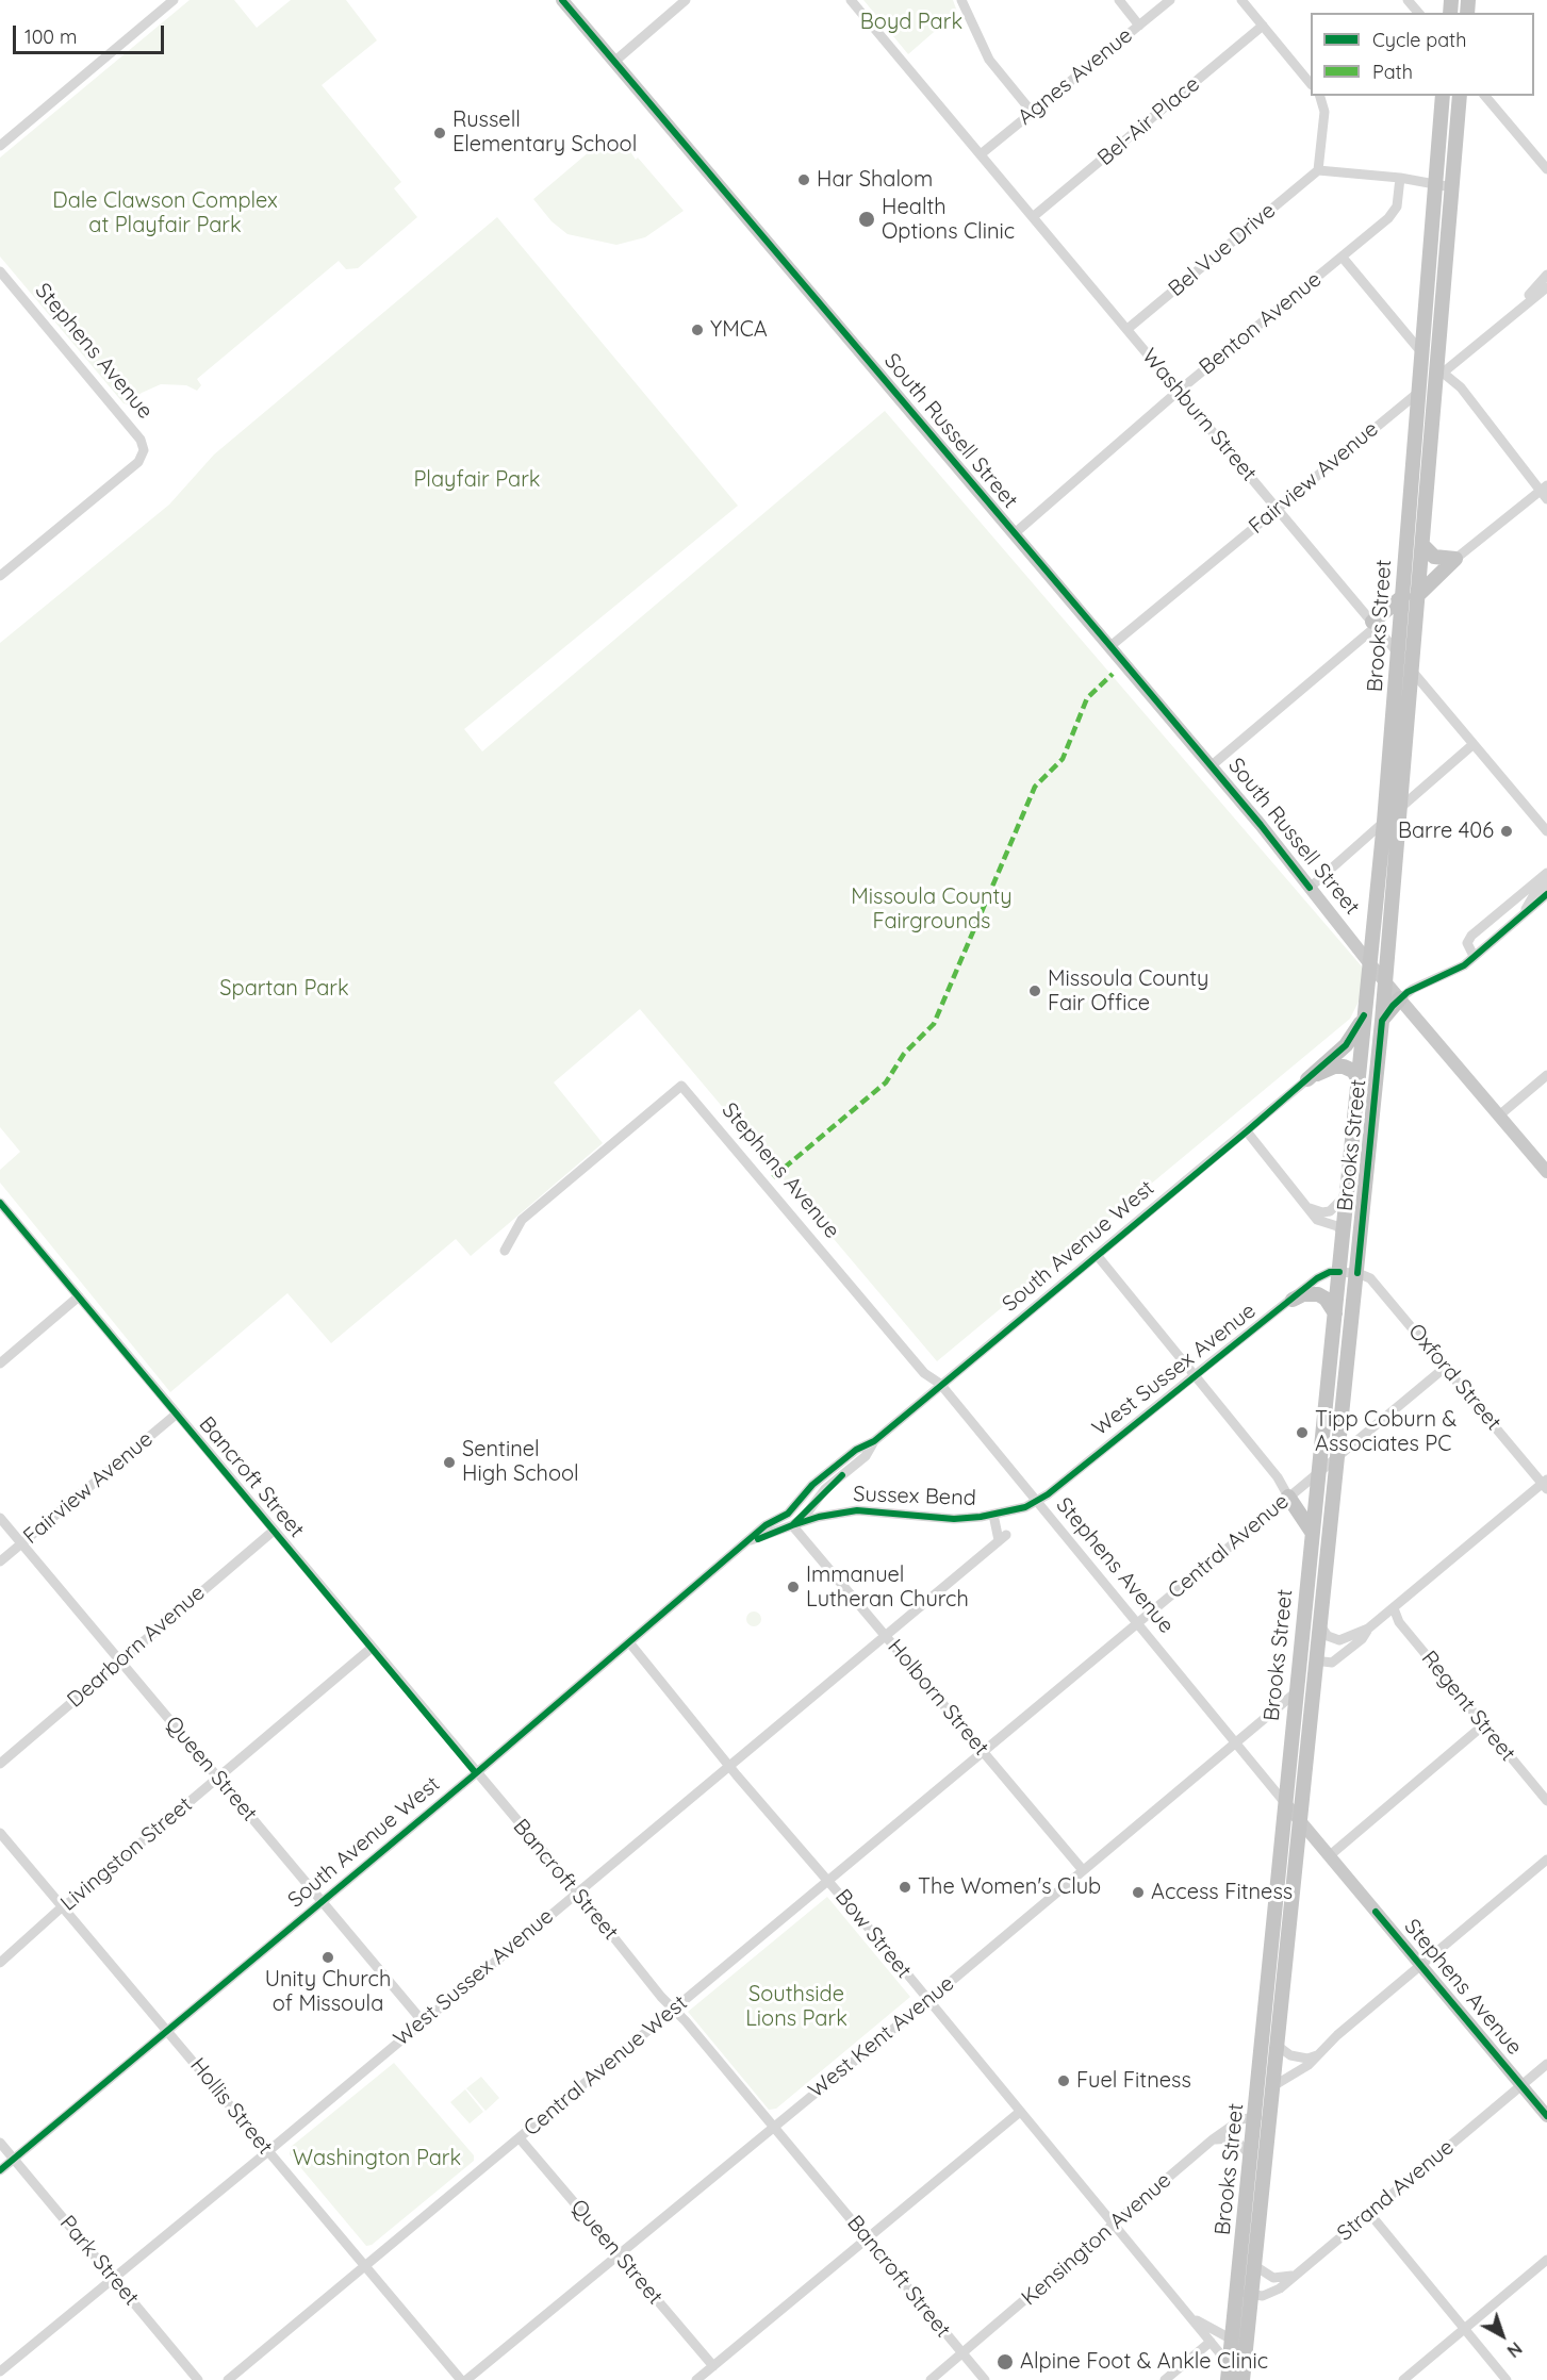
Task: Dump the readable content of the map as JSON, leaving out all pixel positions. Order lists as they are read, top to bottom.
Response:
{
  "streets": {
    "highway": ["Brooks Street"],
    "main road": ["Stephens Avenue", "South Russell Street"],
    "street": [
      "Agnes Avenue",
      "Bel-Air Place",
      "Bel Vue Drive",
      "Benton Avenue",
      "Washburn Street",
      "Fairview Avenue",
      "South Avenue West",
      "West Sussex Avenue",
      "Oxford Street",
      "Bancroft Street",
      "Sussex Bend",
      "Central Avenue",
      "Dearborn Avenue",
      "Holborn Street",
      "Regent Street",
      "Queen Street",
      "Livingston Street",
      "Bow Street",
      "West Kent Avenue",
      "Central Avenue West",
      "Hollis Street",
      "Strand Avenue",
      "Kensington Avenue",
      "Park Street"
    ]
  },
  "crossings": [
    ["Agnes Avenue", "Washburn Street"],
    ["Bel-Air Place", "Washburn Street"],
    ["Bel Vue Drive", "Washburn Street"],
    ["Benton Avenue", "Washburn Street"],
    ["Benton Avenue", "South Russell Street"],
    ["Stephens Avenue", "Brooks Street"],
    ["Stephens Avenue", "South Avenue West"],
    ["Stephens Avenue", "West Sussex Avenue"],
    ["Stephens Avenue", "Sussex Bend"],
    ["Stephens Avenue", "Central Avenue"],
    ["Stephens Avenue", "West Kent Avenue"],
    ["Stephens Avenue", "Strand Avenue"],
    ["Washburn Street", "Fairview Avenue"],
    ["Washburn Street", "Brooks Street"],
    ["South Russell Street", "Fairview Avenue"],
    ["South Russell Street", "Brooks Street"],
    ["Fairview Avenue", "Brooks Street"],
    ["Fairview Avenue", "Bancroft Street"],
    ["Fairview Avenue", "Queen Street"],
    ["Brooks Street", "West Sussex Avenue"],
    ["Brooks Street", "Oxford Street"],
    ["Brooks Street", "Central Avenue"],
    ["Brooks Street", "Bow Street"],
    ["Brooks Street", "West Kent Avenue"],
    ["Brooks Street", "Strand Avenue"],
    ["Brooks Street", "Kensington Avenue"],
    ["South Avenue West", "Bancroft Street"],
    ["South Avenue West", "Sussex Bend"],
    ["South Avenue West", "Holborn Street"],
    ["South Avenue West", "Queen Street"],
    ["South Avenue West", "Bow Street"],
    ["South Avenue West", "Hollis Street"],
    ["South Avenue West", "Park Street"],
    ["West Sussex Avenue", "Oxford Street"],
    ["West Sussex Avenue", "Bancroft Street"],
    ["West Sussex Avenue", "Sussex Bend"],
    ["West Sussex Avenue", "Holborn Street"],
    ["West Sussex Avenue", "Queen Street"],
    ["West Sussex Avenue", "Bow Street"],
    ["West Sussex Avenue", "Hollis Street"],
    ["West Sussex Avenue", "Park Street"],
    ["Oxford Street", "Central Avenue"],
    ["Bancroft Street", "Dearborn Avenue"],
    ["Bancroft Street", "Livingston Street"],
    ["Bancroft Street", "West Kent Avenue"],
    ["Bancroft Street", "Central Avenue West"],
    ["Bancroft Street", "Kensington Avenue"],
    ["Sussex Bend", "Holborn Street"],
    ["Central Avenue", "Holborn Street"],
    ["Central Avenue", "Central Avenue West"],
    ["Dearborn Avenue", "Queen Street"],
    ["Holborn Street", "West Kent Avenue"],
    ["Holborn Street", "Central Avenue West"],
    ["Queen Street", "Livingston Street"],
    ["Queen Street", "West Kent Avenue"],
    ["Queen Street", "Central Avenue West"],
    ["Livingston Street", "Hollis Street"],
    ["Bow Street", "West Kent Avenue"],
    ["Bow Street", "Central Avenue West"],
    ["Bow Street", "Kensington Avenue"],
    ["Central Avenue West", "Hollis Street"]
  ],
  "parks": [
    "Boyd Park",
    "Dale Clawson Complex at Playfair Park",
    "Playfair Park",
    "Missoula County Fairgrounds",
    "Spartan Park",
    "Southside Lions Park",
    "Washington Park"
  ],
  "places": [
    "Russell Elementary School",
    "Har Shalom",
    "Health Options Clinic",
    "YMCA",
    "Barre 406",
    "Missoula County Fair Office",
    "Tipp Coburn & Associates PC",
    "Sentinel High School",
    "Immanuel Lutheran Church",
    "The Women's Club",
    "Access Fitness",
    "Unity Church of Missoula",
    "Fuel Fitness",
    "Alpine Foot & Ankle Clinic"
  ],
  "legend": ["Cycle path", "Path"],
  "scale_bar": "100 m",
  "north": "bottom right"
}
